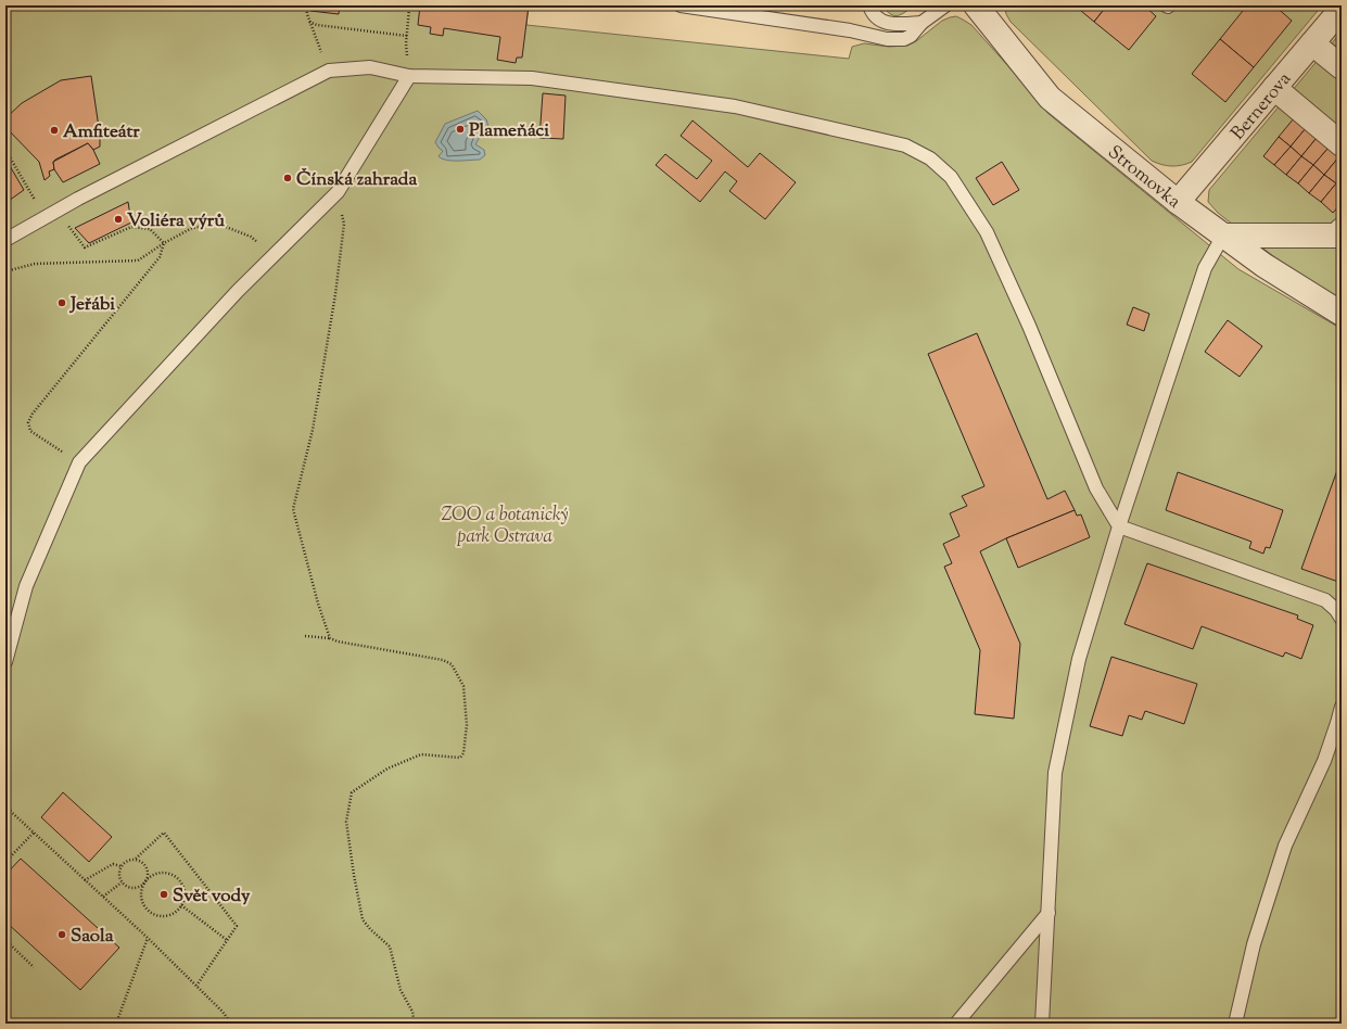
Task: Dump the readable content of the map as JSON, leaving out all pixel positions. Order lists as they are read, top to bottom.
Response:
{
  "streets": {
    "street": ["Bernerova", "Stromovka"]
  },
  "crossings": [
    ["Bernerova", "Stromovka"]
  ],
  "parks": ["ZOO a botanický park Ostrava"],
  "places": [
    "Plameňáci",
    "Amfiteátr",
    "Čínská zahrada",
    "Voliéra výrů",
    "Jeřábi",
    "Svět vody",
    "Saola"
  ]
}
